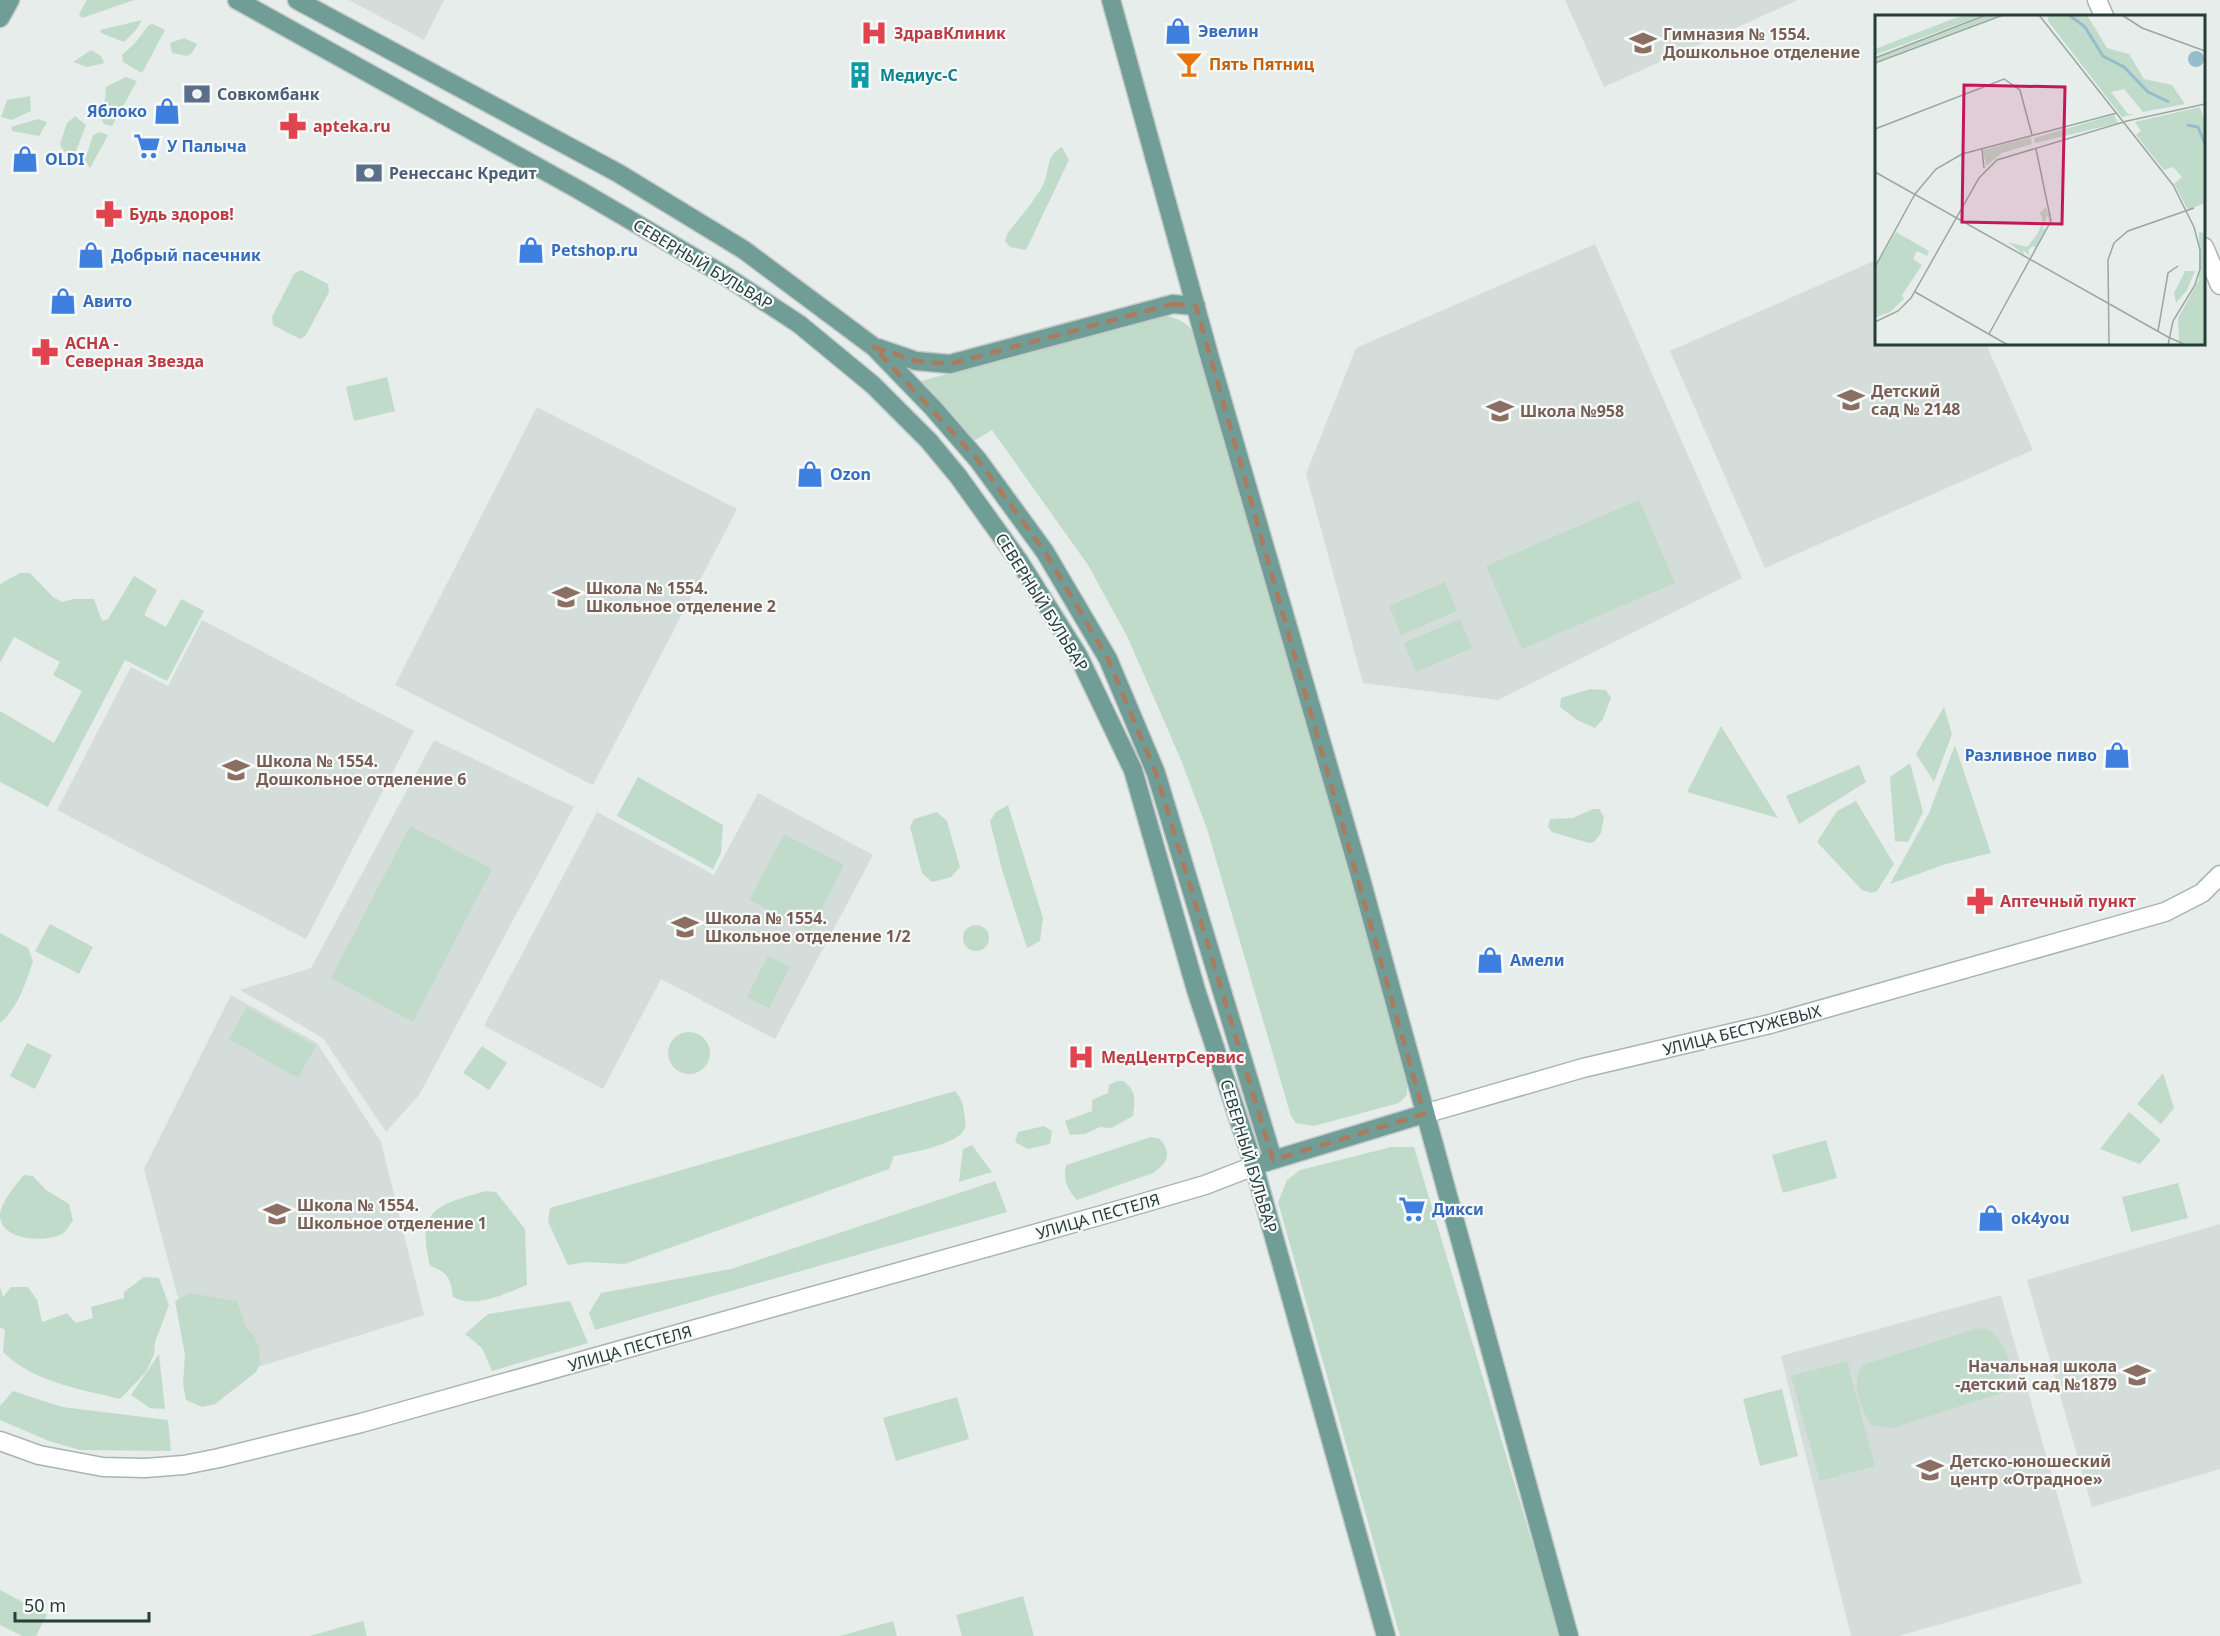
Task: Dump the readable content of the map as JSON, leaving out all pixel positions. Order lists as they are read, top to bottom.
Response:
{
  "streets": {
    "main road": ["СЕВЕРНЫЙ БУЛЬВАР", "УЛИЦА БЕСТУЖЕВЫХ"],
    "street": ["УЛИЦА ПЕСТЕЛЯ"]
  },
  "crossings": [
    ["СЕВЕРНЫЙ БУЛЬВАР", "УЛИЦА БЕСТУЖЕВЫХ"],
    ["СЕВЕРНЫЙ БУЛЬВАР", "УЛИЦА ПЕСТЕЛЯ"],
    ["УЛИЦА БЕСТУЖЕВЫХ", "УЛИЦА ПЕСТЕЛЯ"]
  ],
  "places": {
    "shop": [
      "Эвелин",
      "Яблоко",
      "OLDI",
      "Petshop.ru",
      "Добрый пасечник",
      "Авито",
      "Ozon",
      "Разливное пиво",
      "Амели",
      "ok4you"
    ],
    "hospital": ["ЗдравКлиник", "МедЦентрСервис"],
    "school or university": [
      "Гимназия № 1554. Дошкольное отделение",
      "Детский сад № 2148",
      "Школа №958",
      "Школа № 1554. Школьное отделение 2",
      "Школа № 1554. Дошкольное отделение 6",
      "Школа № 1554. Школьное отделение 1/2",
      "Школа № 1554. Школьное отделение 1",
      "Начальная школа -детский сад №1879",
      "Детско-юношеский центр «Отрадное»"
    ],
    "bar": ["Пять Пятниц"],
    "building": ["Медиус-С"],
    "bank": ["Совкомбанк", "Ренессанс Кредит"],
    "pharmacy": [
      "apteka.ru",
      "Будь здоров!",
      "АСНА - Северная Звезда",
      "Аптечный пункт"
    ],
    "supermarket": ["У Палыча", "Дикси"]
  },
  "scale_bar": "50 m"
}
